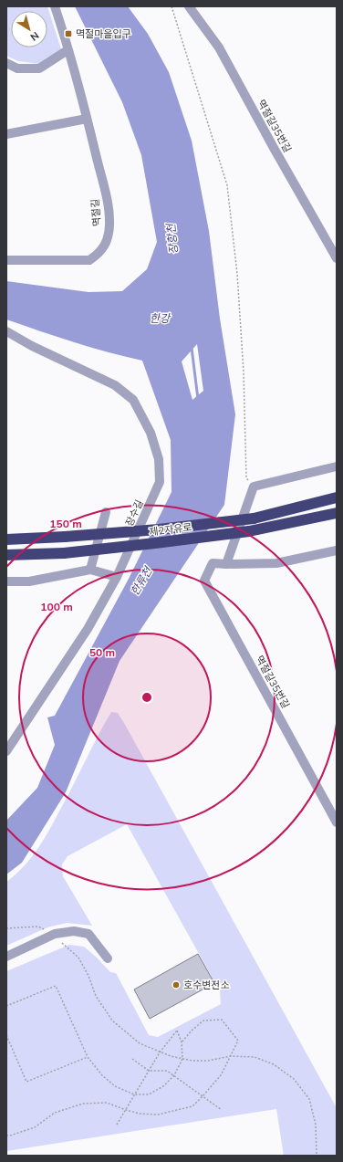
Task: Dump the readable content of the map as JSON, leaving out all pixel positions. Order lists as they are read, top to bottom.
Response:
{
  "streets": {
    "highway": ["제2자유로"],
    "street": ["멱절길35번길", "멱절길", "장수길"]
  },
  "water": ["장항천", "한강", "한류천"],
  "places": {
    "transit": ["멱절마을입구"],
    "other": ["호수변전소"]
  },
  "north": "bottom right",
  "rings": ["150 m", "100 m", "50 m"]
}
